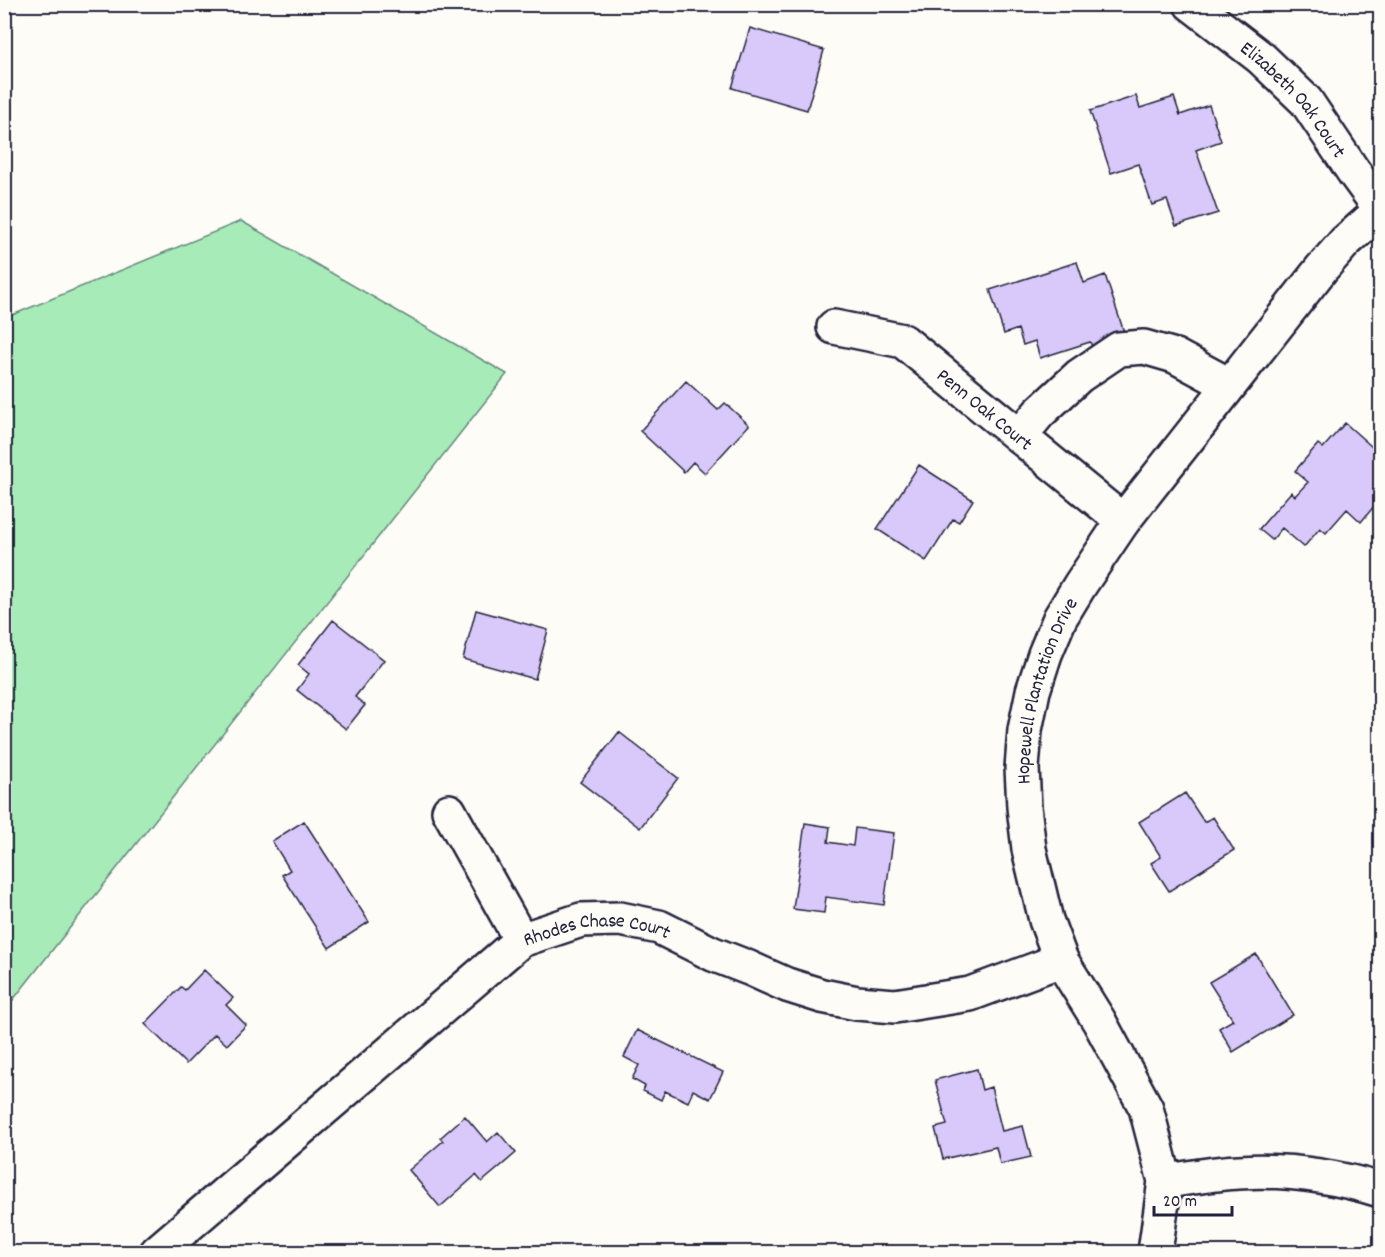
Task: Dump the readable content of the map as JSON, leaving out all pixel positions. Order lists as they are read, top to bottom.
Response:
{
  "streets": {
    "street": [
      "Elizabeth Oak Court",
      "Penn Oak Court",
      "Hopewell Plantation Drive",
      "Rhodes Chase Court"
    ]
  },
  "crossings": [
    ["Elizabeth Oak Court", "Hopewell Plantation Drive"],
    ["Penn Oak Court", "Hopewell Plantation Drive"],
    ["Hopewell Plantation Drive", "Rhodes Chase Court"]
  ],
  "scale_bar": "20 m"
}
